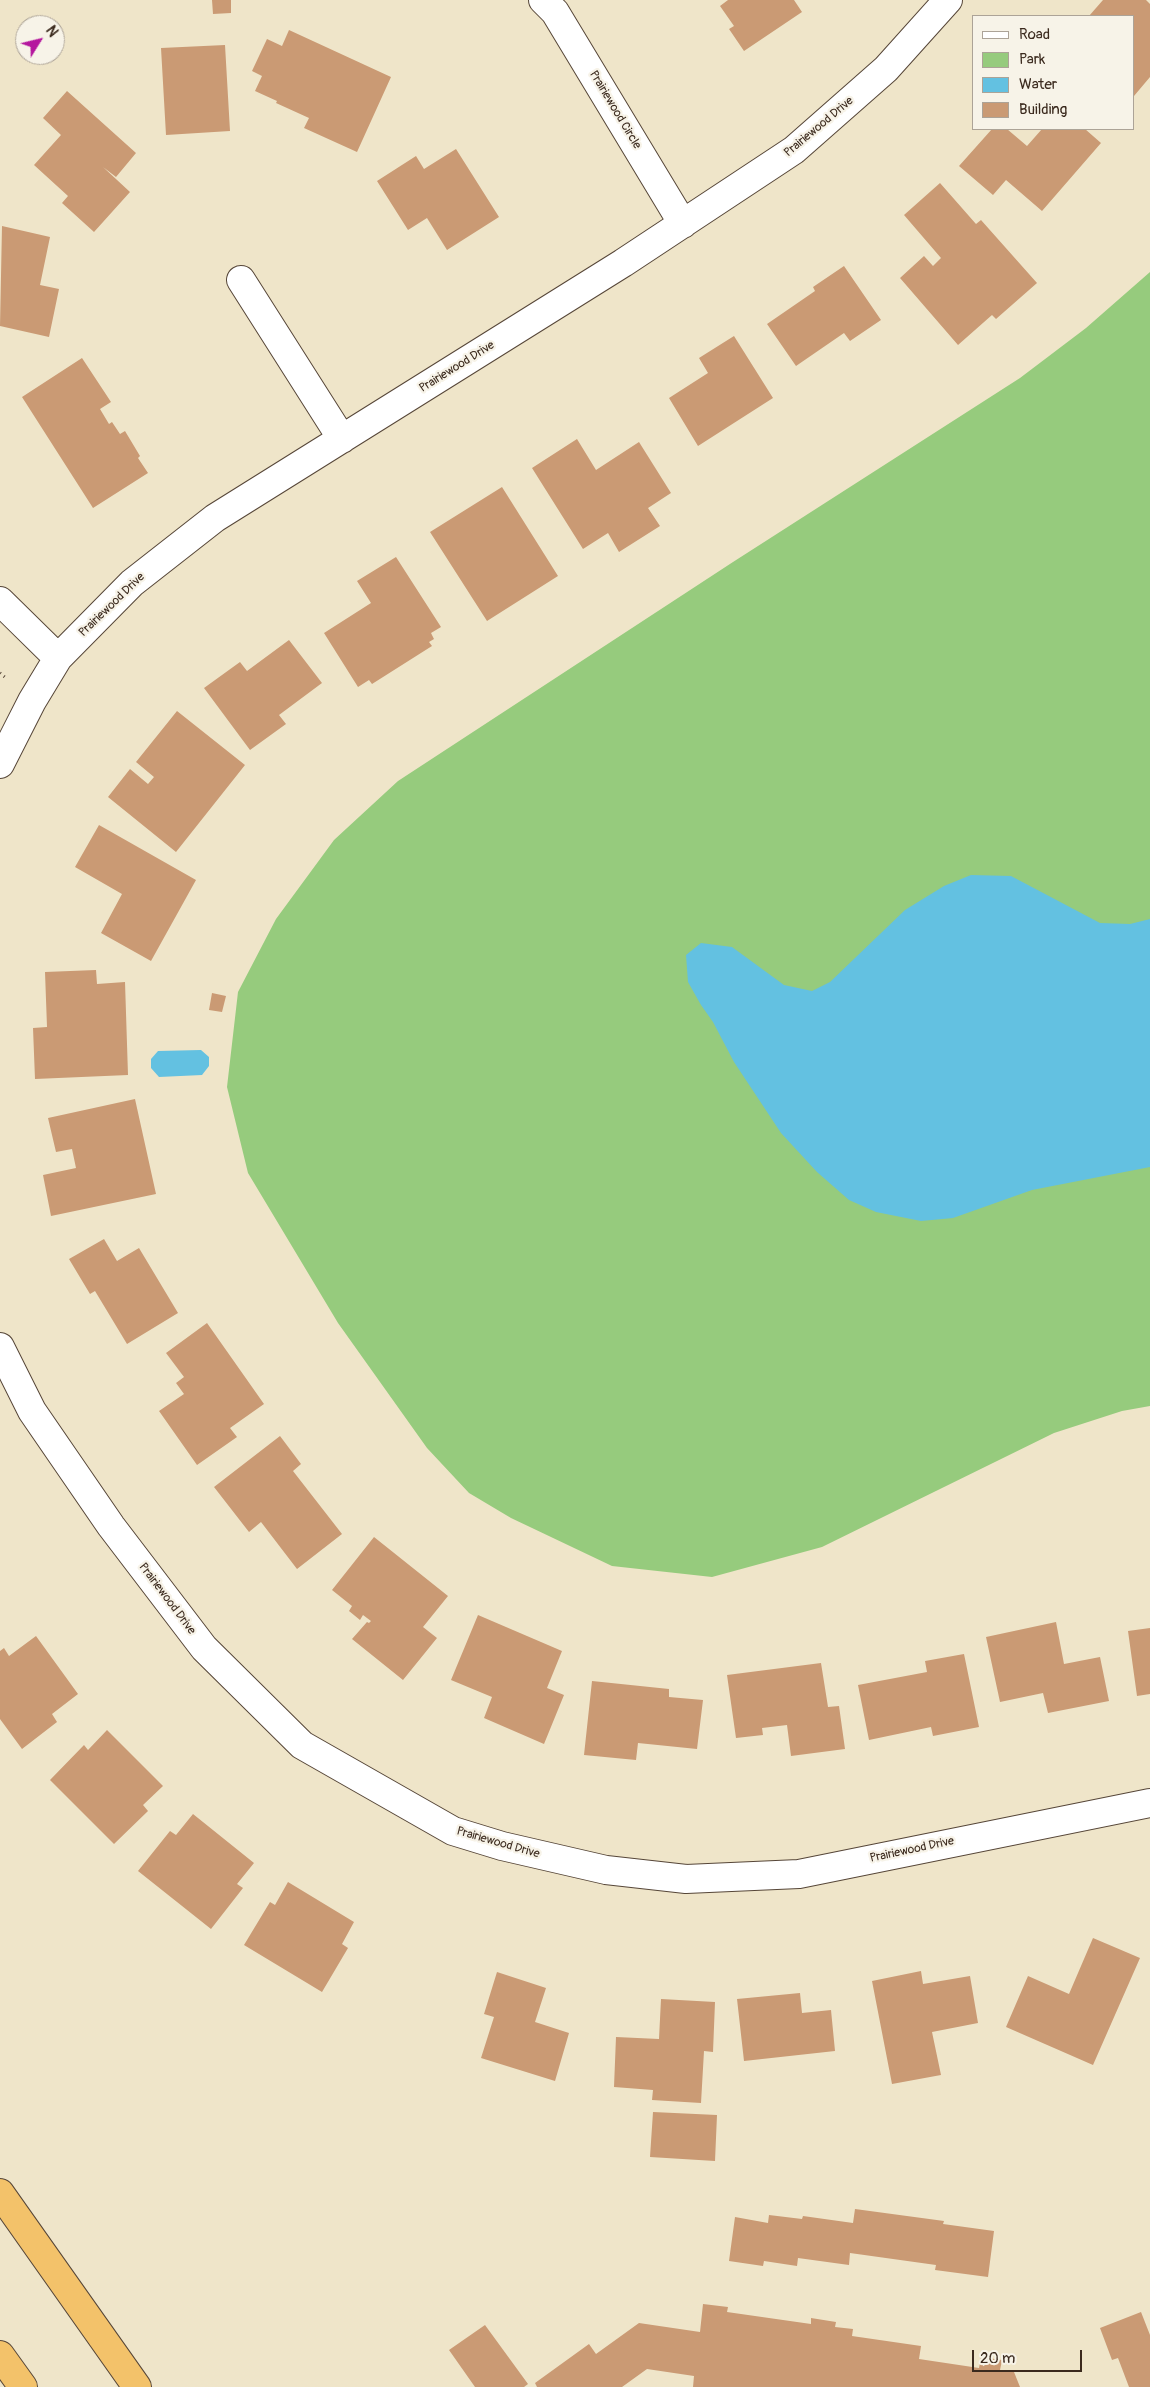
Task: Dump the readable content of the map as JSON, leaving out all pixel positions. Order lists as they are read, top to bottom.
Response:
{
  "streets": {
    "street": ["Prairiewood Circle", "Prairiewood Drive"]
  },
  "crossings": [
    ["Prairiewood Circle", "Prairiewood Drive"]
  ],
  "legend": [
    "Road",
    "Park",
    "Water",
    "Building"
  ],
  "scale_bar": "20 m",
  "north": "top right"
}
